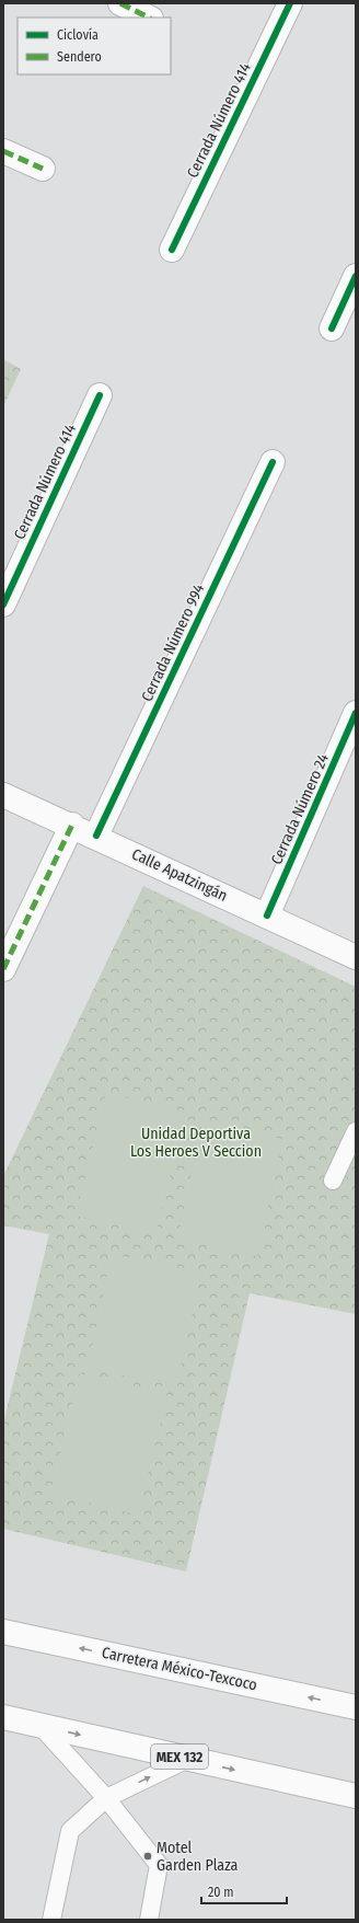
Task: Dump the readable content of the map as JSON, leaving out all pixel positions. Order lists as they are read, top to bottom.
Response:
{
  "streets": {
    "main road": [
      "Cerrada Número 414",
      "Cerrada Número 994",
      "Cerrada Número 24",
      "Calle Apatzingán",
      "Carretera México-Texcoco",
      "MEX 132"
    ]
  },
  "crossings": [
    ["Cerrada Número 994", "Calle Apatzingán"],
    ["Cerrada Número 24", "Calle Apatzingán"]
  ],
  "parks": ["Unidad Deportiva Los Heroes V Seccion"],
  "places": ["Motel Garden Plaza"],
  "legend": ["Ciclovía", "Sendero"],
  "scale_bar": "20 m"
}
